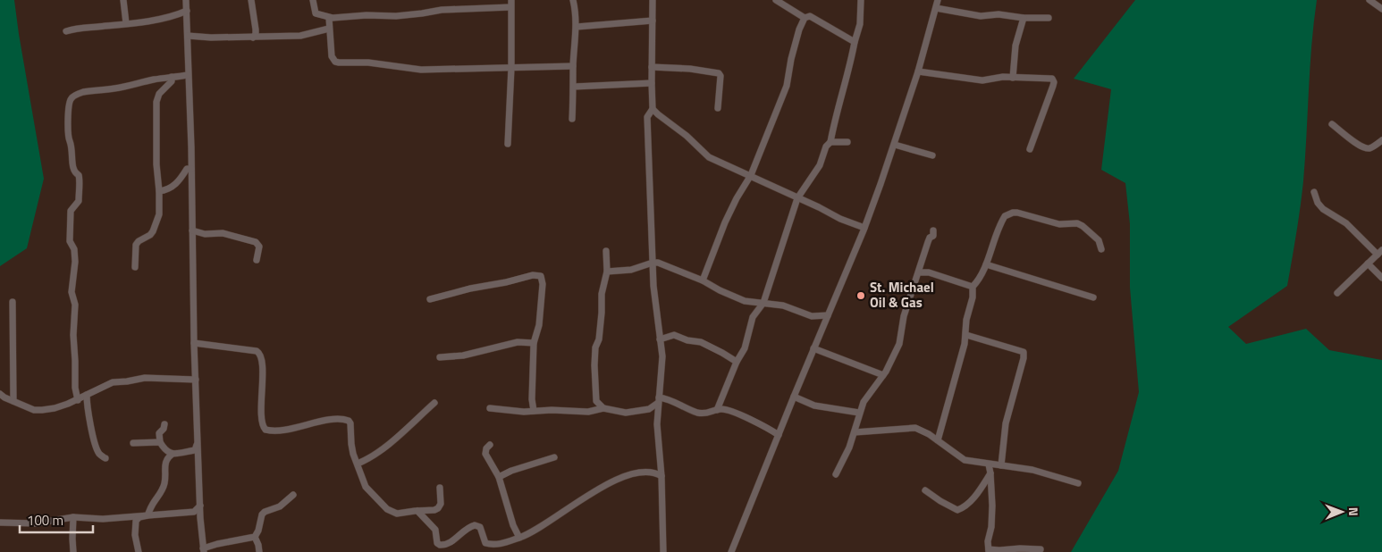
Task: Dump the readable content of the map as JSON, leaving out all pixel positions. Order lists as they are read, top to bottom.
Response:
{
  "places": ["St. Michael Oil & Gas"],
  "scale_bar": "100 m",
  "north": "right"
}
